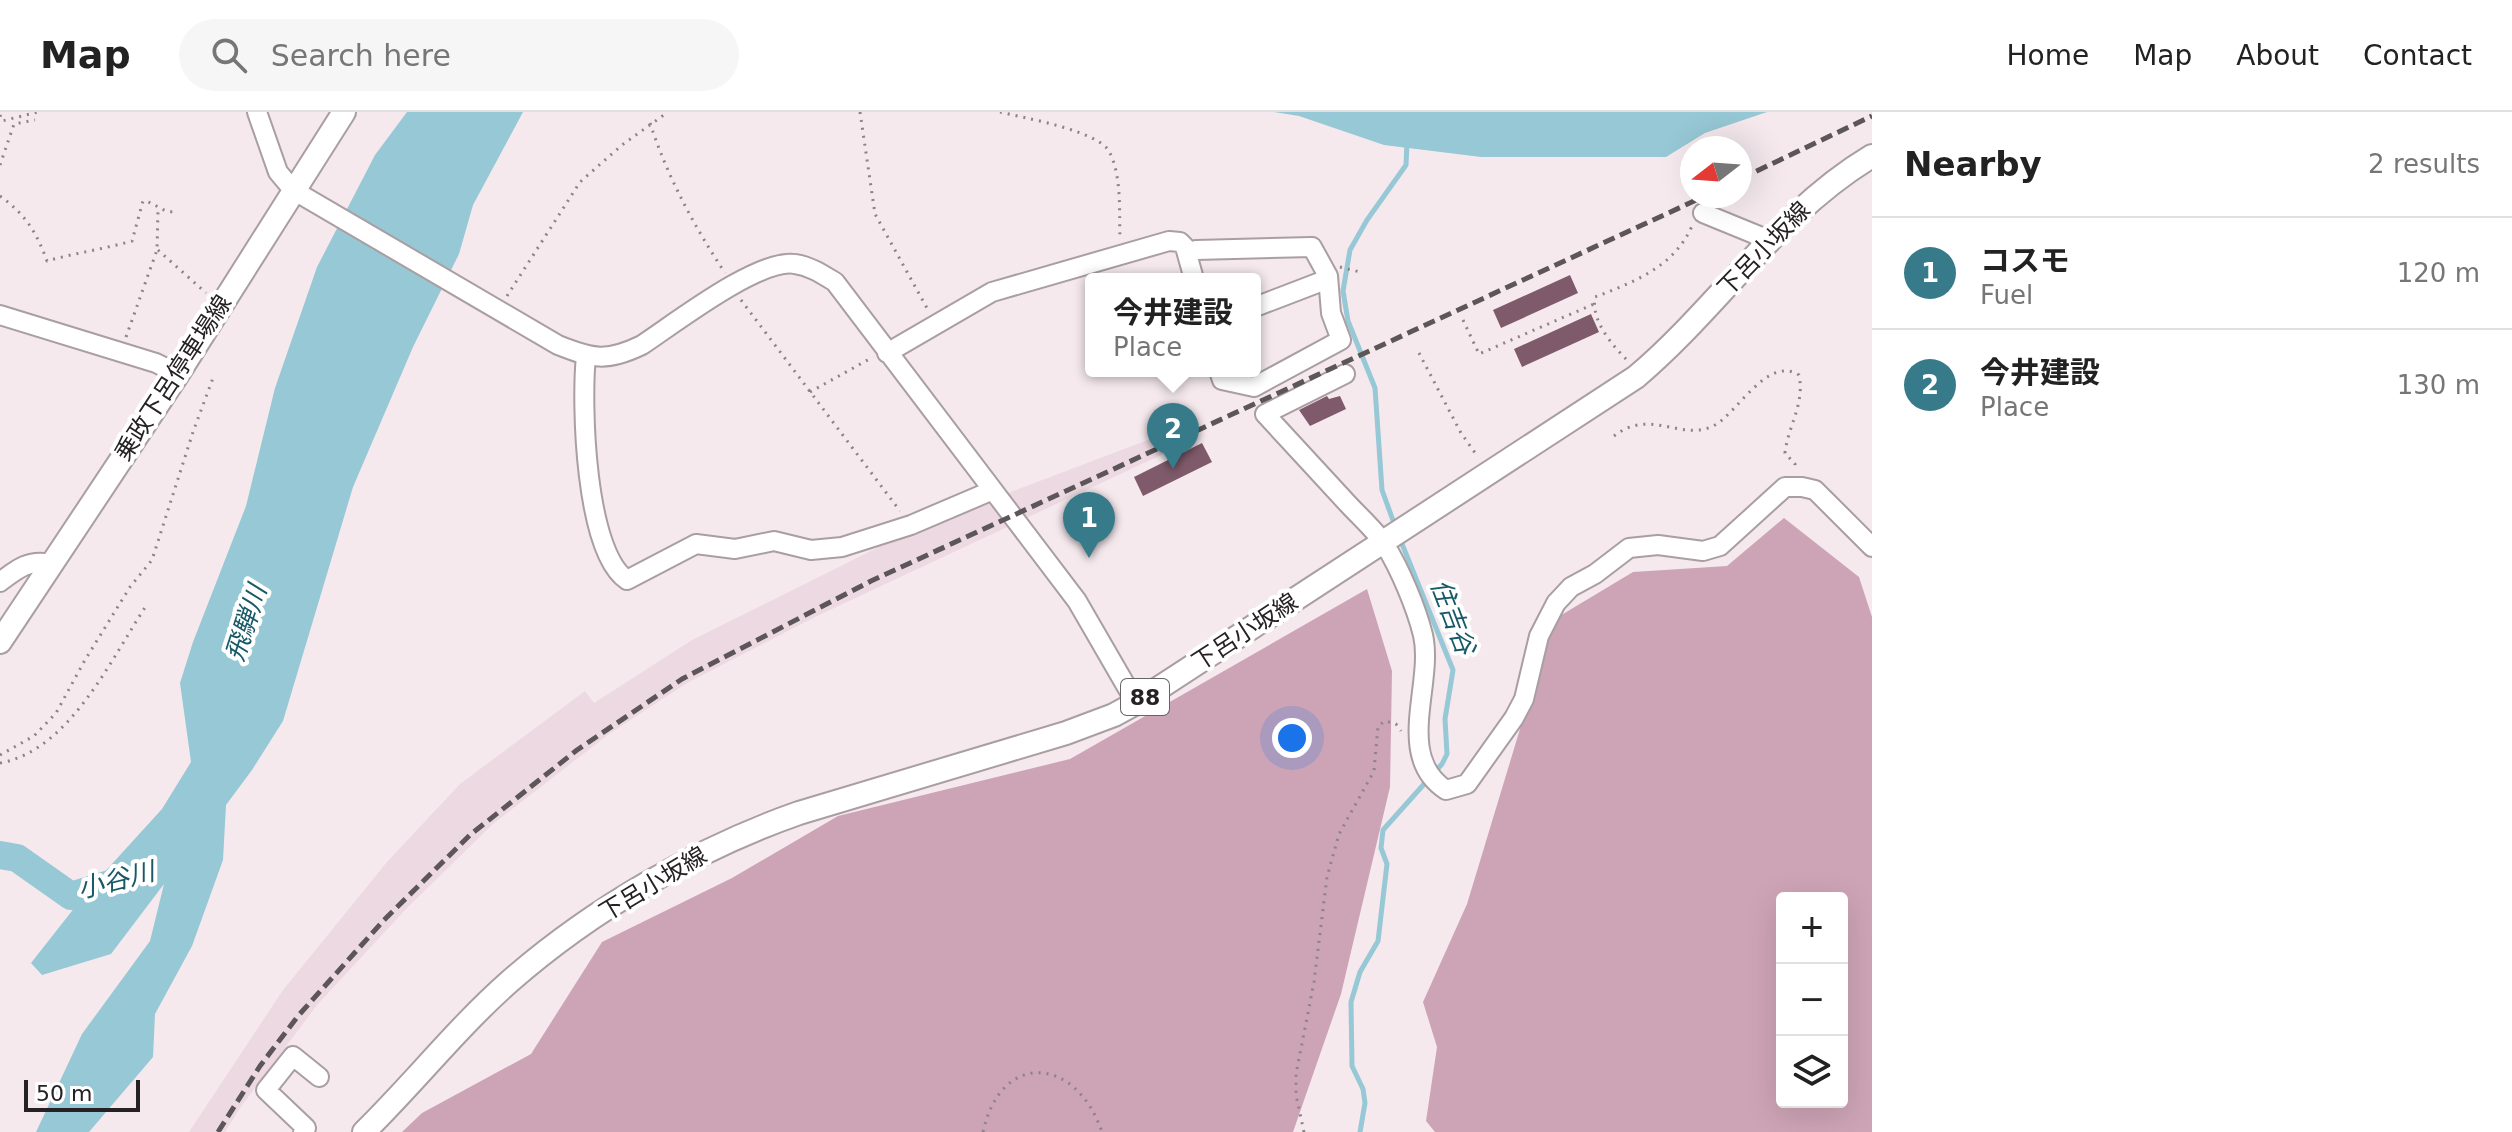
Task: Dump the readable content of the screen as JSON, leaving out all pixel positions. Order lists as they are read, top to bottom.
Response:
{
  "streets": {
    "main road": ["下呂小坂線", "乗政下呂停車場線", "88"]
  },
  "water": ["住吉谷", "飛騨川", "小谷川"],
  "scale_bar": "50 m",
  "north": "left",
  "page": {
    "header": "Map",
    "search": "Search here",
    "nav": [
      "Home",
      "Map",
      "About",
      "Contact"
    ],
    "heading": ["Nearby", "2 results"],
    "list": [
      {
        "mark": "1",
        "name": "コスモ",
        "note": "Fuel",
        "value": "120 m"
      },
      {
        "mark": "2",
        "name": "今井建設",
        "note": "Place",
        "value": "130 m"
      }
    ],
    "popup": ["今井建設", "Place"],
    "pins": ["2", "1"],
    "map_buttons": ["+", "−"],
    "scale": "50 m"
  }
}
